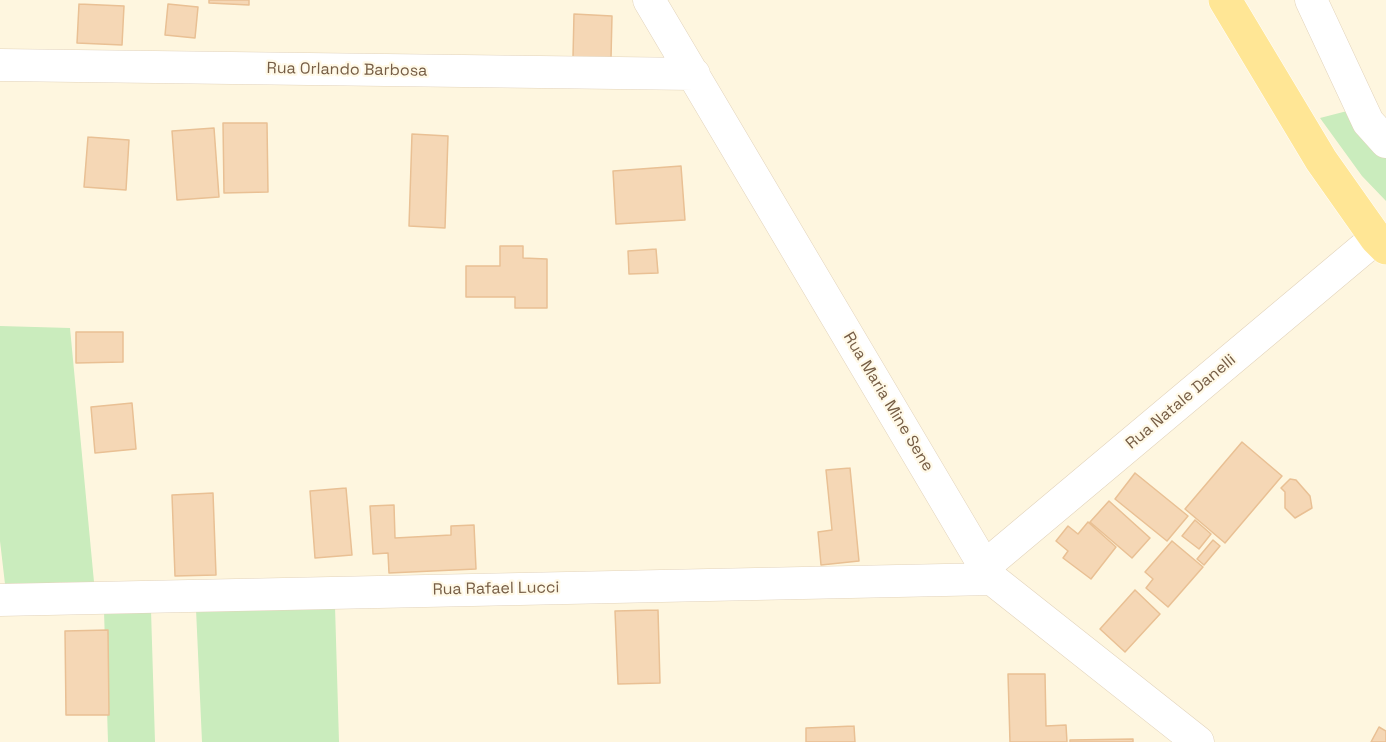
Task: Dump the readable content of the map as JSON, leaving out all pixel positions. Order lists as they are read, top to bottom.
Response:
{
  "streets": {
    "street": [
      "Rua Orlando Barbosa",
      "Rua Maria Mine Sene",
      "Rua Natale Danelli",
      "Rua Rafael Lucci"
    ]
  },
  "crossings": [
    ["Rua Orlando Barbosa", "Rua Maria Mine Sene"],
    ["Rua Maria Mine Sene", "Rua Natale Danelli"],
    ["Rua Maria Mine Sene", "Rua Rafael Lucci"],
    ["Rua Natale Danelli", "Rua Rafael Lucci"]
  ]
}
